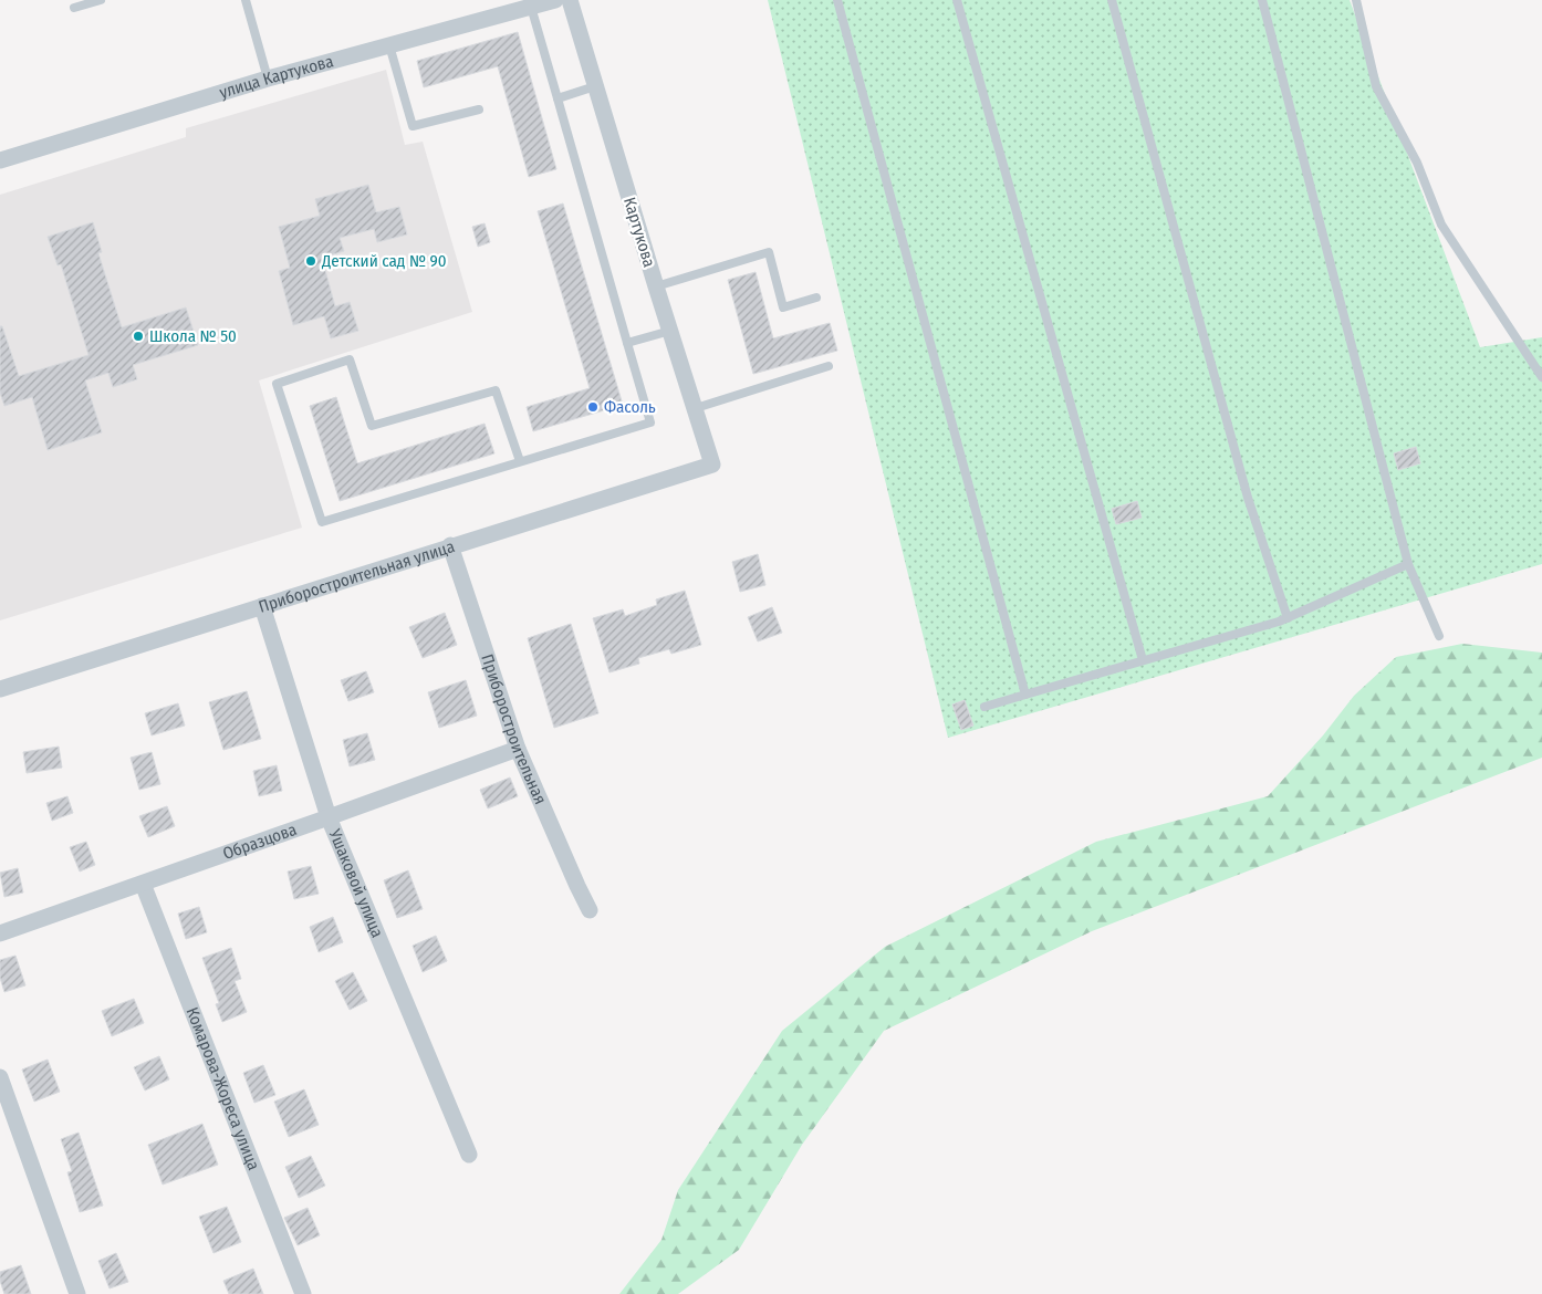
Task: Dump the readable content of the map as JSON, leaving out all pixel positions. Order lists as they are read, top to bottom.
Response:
{
  "streets": {
    "street": [
      "улица Картукова",
      "Картукова",
      "Приборостроительная улица",
      "Приборостроительная",
      "Образцова",
      "Ушаковой улица",
      "Комарова-Жореса улица"
    ]
  },
  "crossings": [
    ["Картукова", "Приборостроительная улица"],
    ["Приборостроительная улица", "Приборостроительная"],
    ["Приборостроительная улица", "Ушаковой улица"],
    ["Приборостроительная", "Образцова"],
    ["Образцова", "Ушаковой улица"],
    ["Образцова", "Комарова-Жореса улица"]
  ],
  "places": ["Детский сад № 90", "Школа № 50", "Фасоль"]
}
